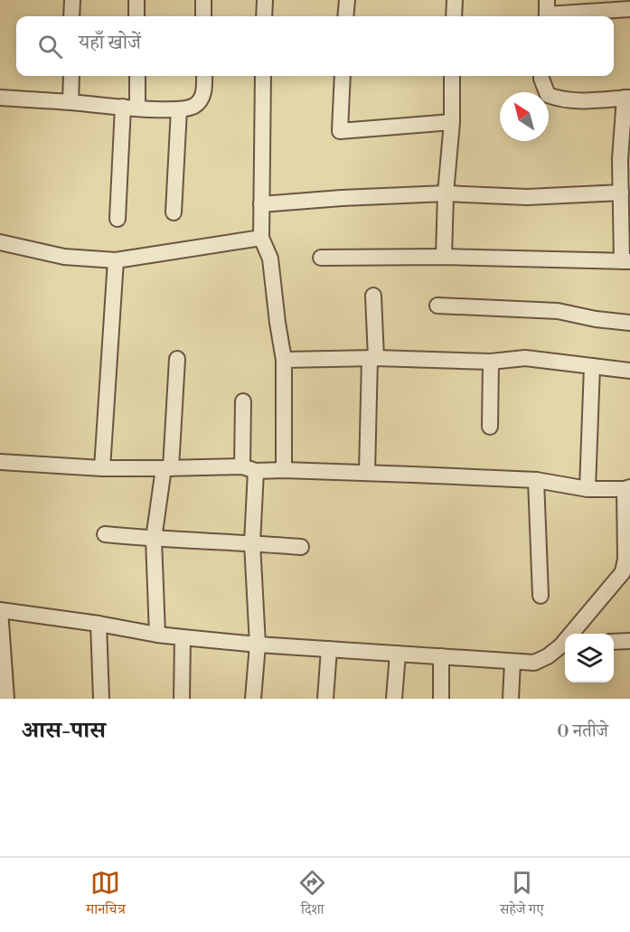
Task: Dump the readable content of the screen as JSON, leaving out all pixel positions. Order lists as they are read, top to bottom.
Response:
{
  "north": "top left",
  "page": {
    "search": "यहाँ खोजें",
    "heading": ["आस-पास", "0 नतीजे"],
    "nav": ["मानचित्र", "दिशा", "सहेजे गए"]
  }
}
